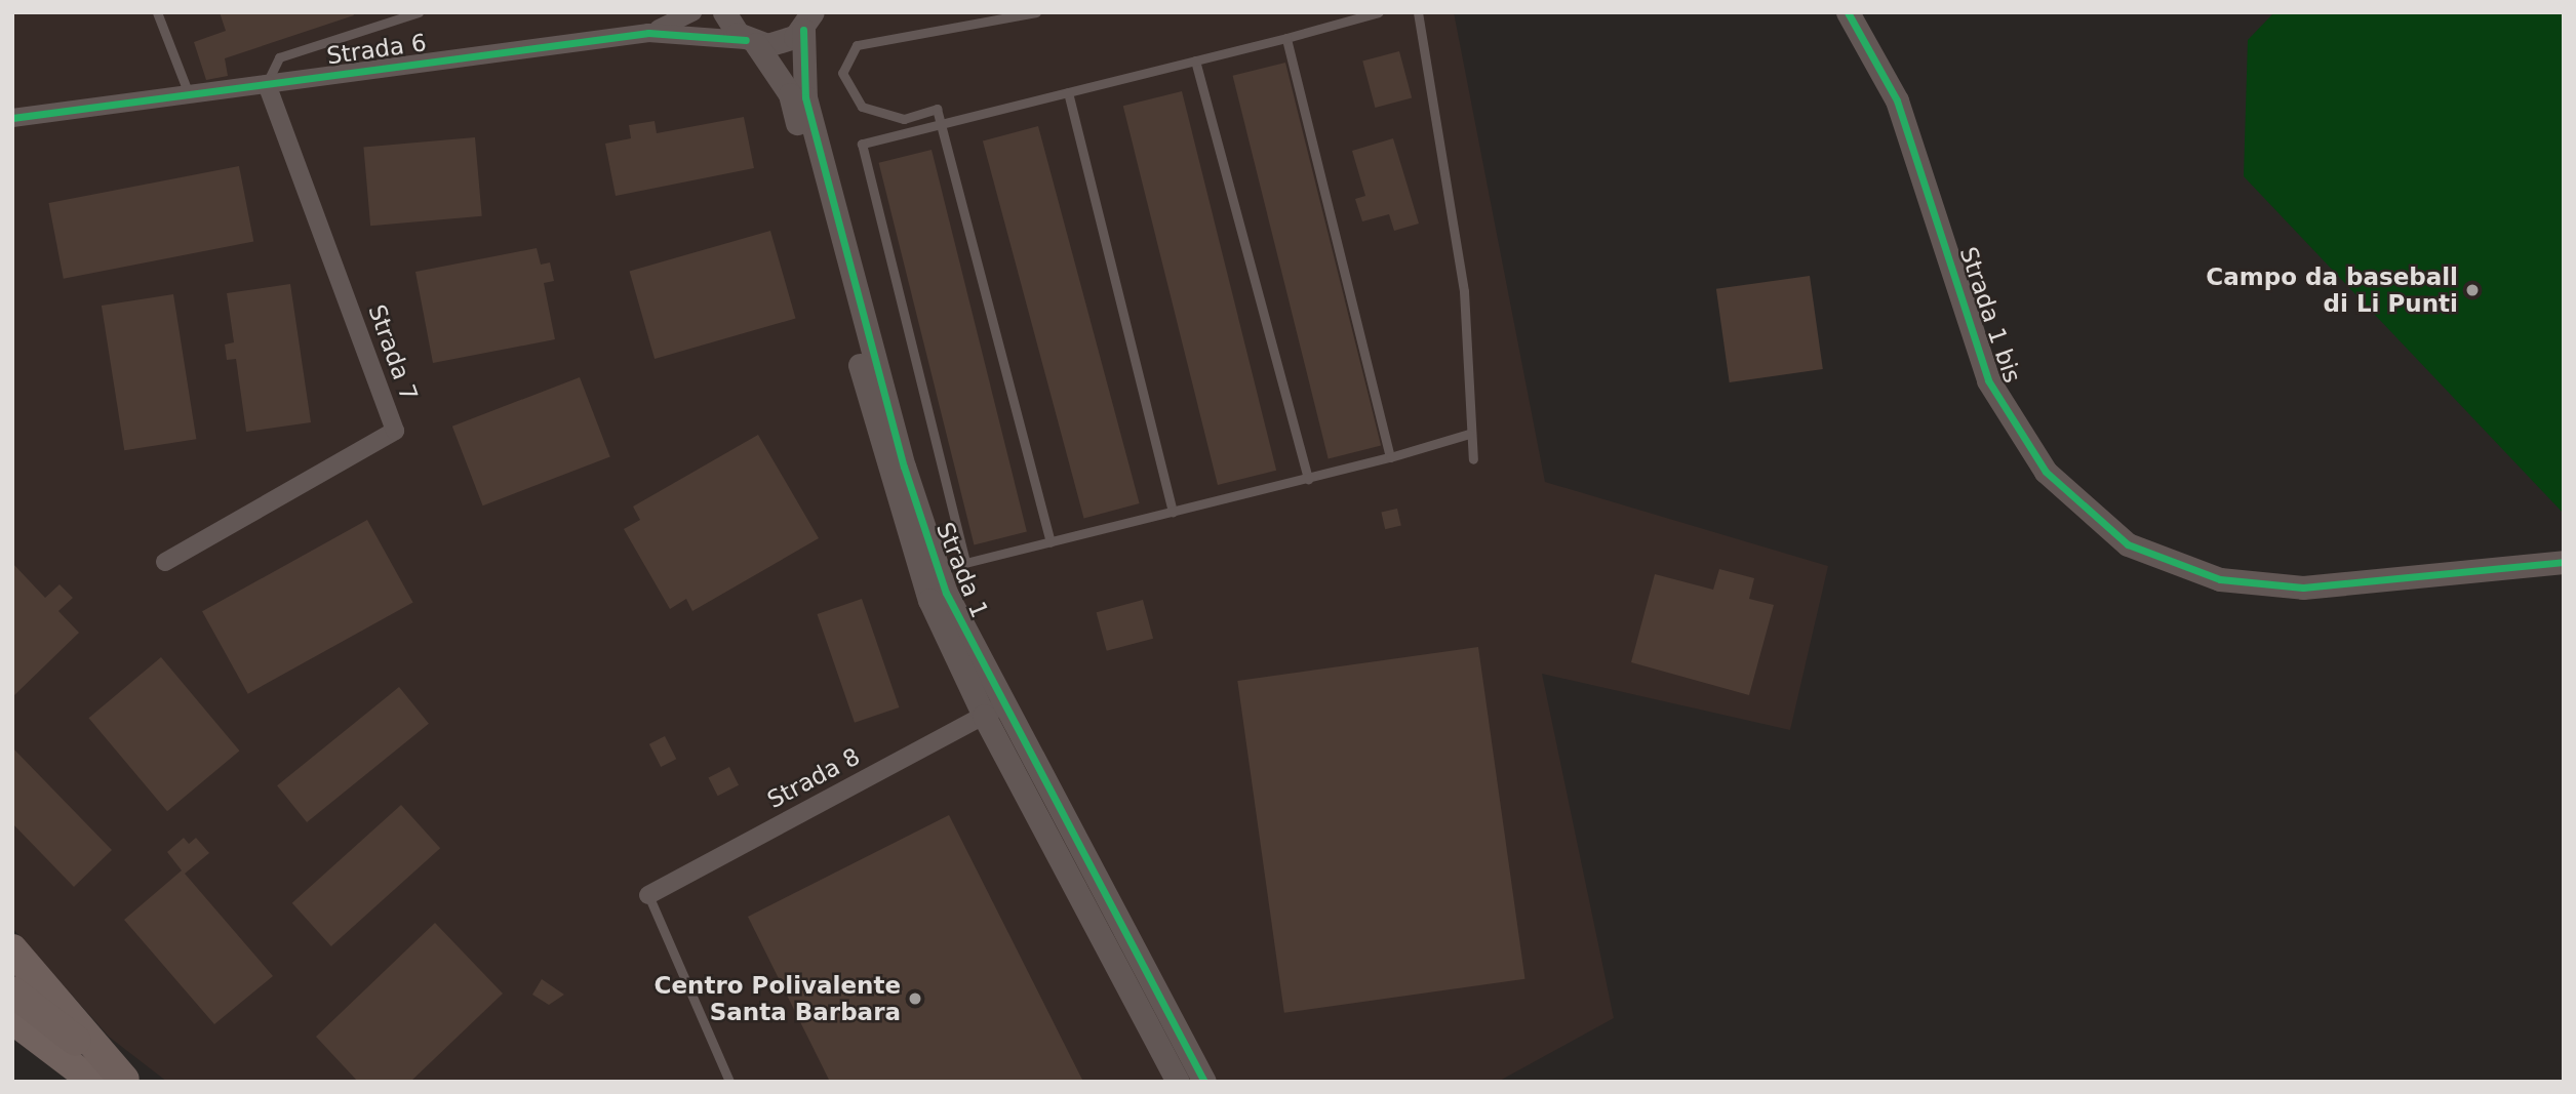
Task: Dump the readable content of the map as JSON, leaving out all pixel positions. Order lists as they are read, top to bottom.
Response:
{
  "streets": {
    "street": [
      "Strada 6",
      "Strada 1 bis",
      "Strada 7",
      "Strada 1",
      "Strada 8"
    ]
  },
  "crossings": [
    ["Strada 6", "Strada 7"],
    ["Strada 6", "Strada 1"],
    ["Strada 1", "Strada 8"]
  ],
  "places": ["Campo da baseball di Li Punti", "Centro Polivalente Santa Barbara"]
}
